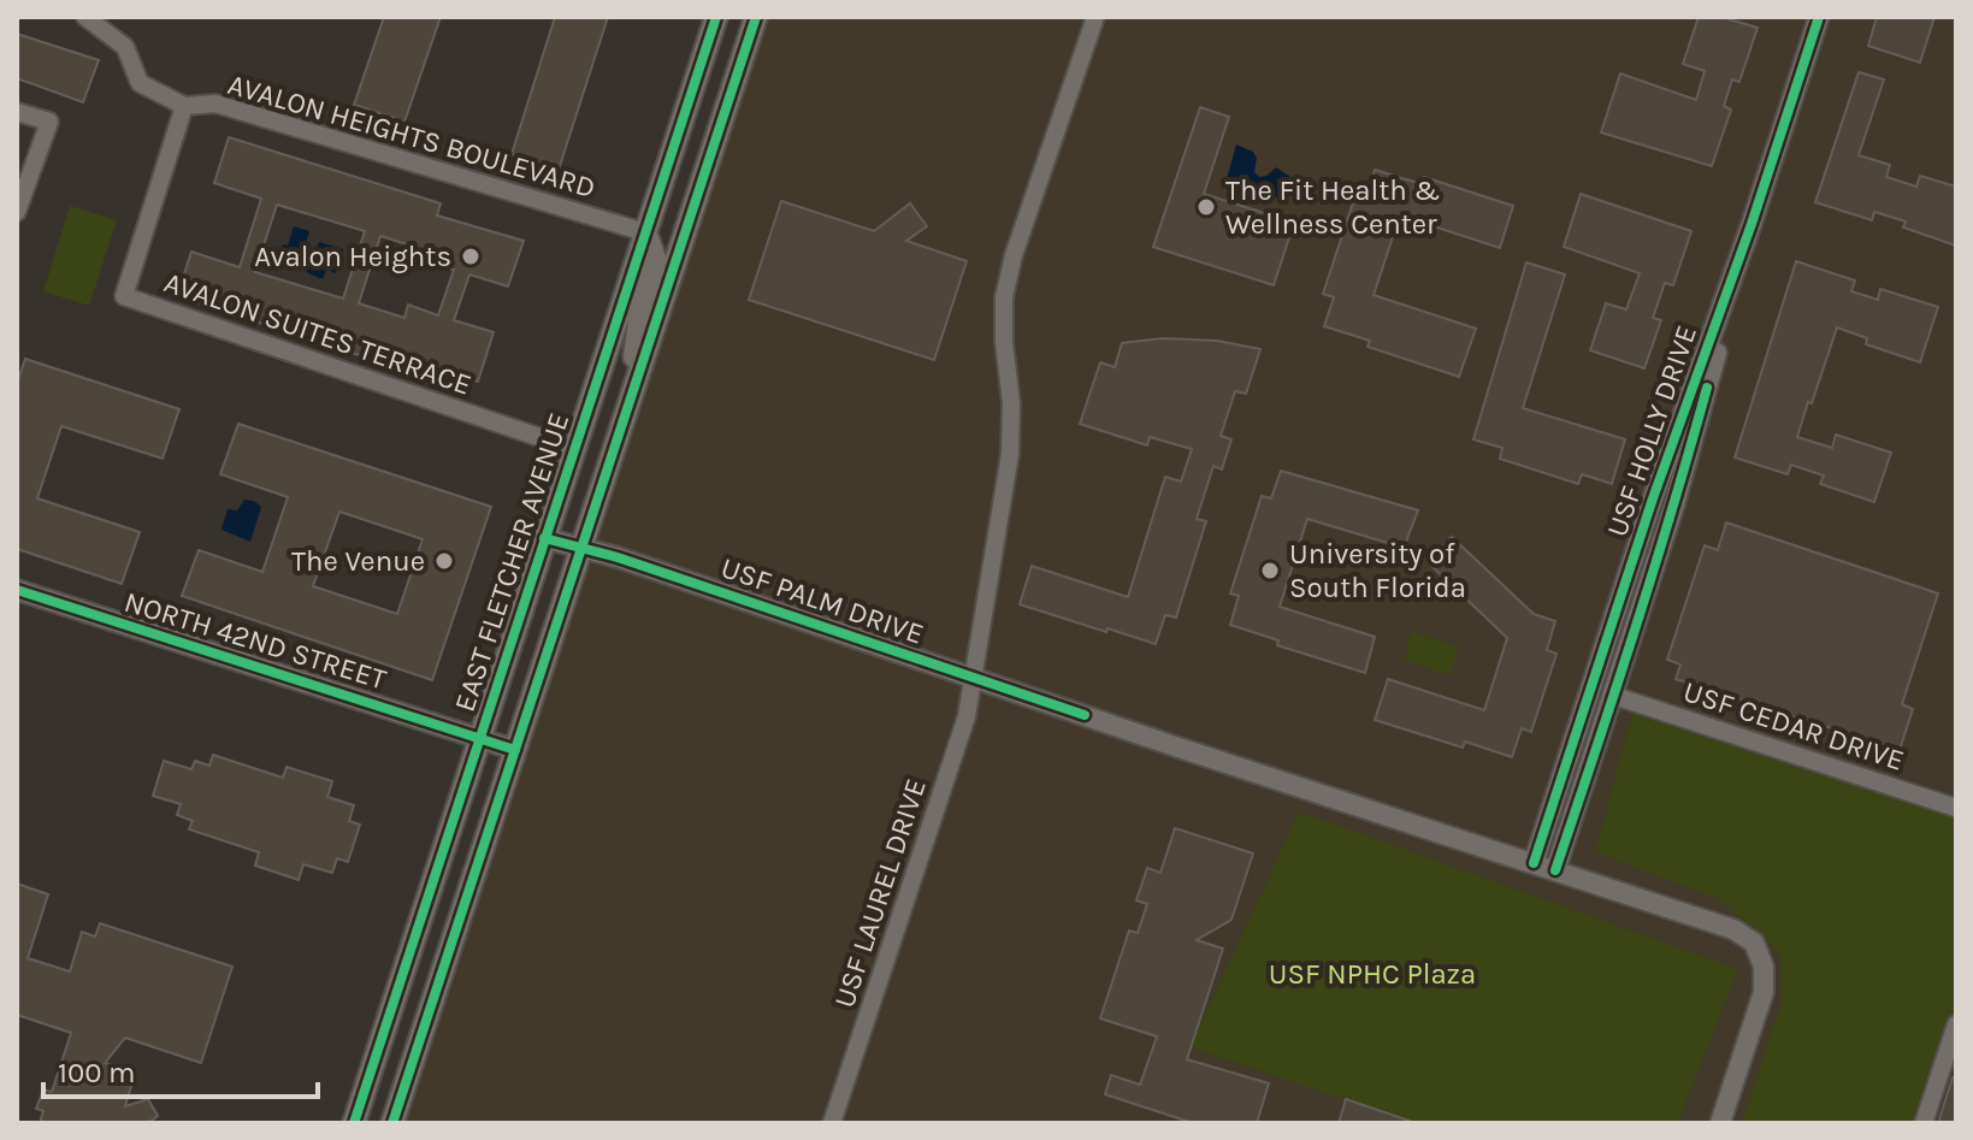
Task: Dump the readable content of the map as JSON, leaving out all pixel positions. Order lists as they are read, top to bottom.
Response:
{
  "streets": {
    "main road": ["EAST FLETCHER AVENUE"],
    "street": [
      "AVALON HEIGHTS BOULEVARD",
      "AVALON SUITES TERRACE",
      "USF HOLLY DRIVE",
      "USF PALM DRIVE",
      "NORTH 42ND STREET",
      "USF CEDAR DRIVE",
      "USF LAUREL DRIVE"
    ]
  },
  "crossings": [
    ["AVALON HEIGHTS BOULEVARD", "AVALON SUITES TERRACE"],
    ["AVALON HEIGHTS BOULEVARD", "EAST FLETCHER AVENUE"],
    ["AVALON SUITES TERRACE", "EAST FLETCHER AVENUE"],
    ["USF HOLLY DRIVE", "USF PALM DRIVE"],
    ["USF HOLLY DRIVE", "USF CEDAR DRIVE"],
    ["EAST FLETCHER AVENUE", "USF PALM DRIVE"],
    ["EAST FLETCHER AVENUE", "NORTH 42ND STREET"],
    ["USF PALM DRIVE", "USF LAUREL DRIVE"]
  ],
  "parks": ["USF NPHC Plaza"],
  "places": [
    "The Fit Health & Wellness Center",
    "Avalon Heights",
    "The Venue",
    "University of South Florida"
  ],
  "scale_bar": "100 m"
}
